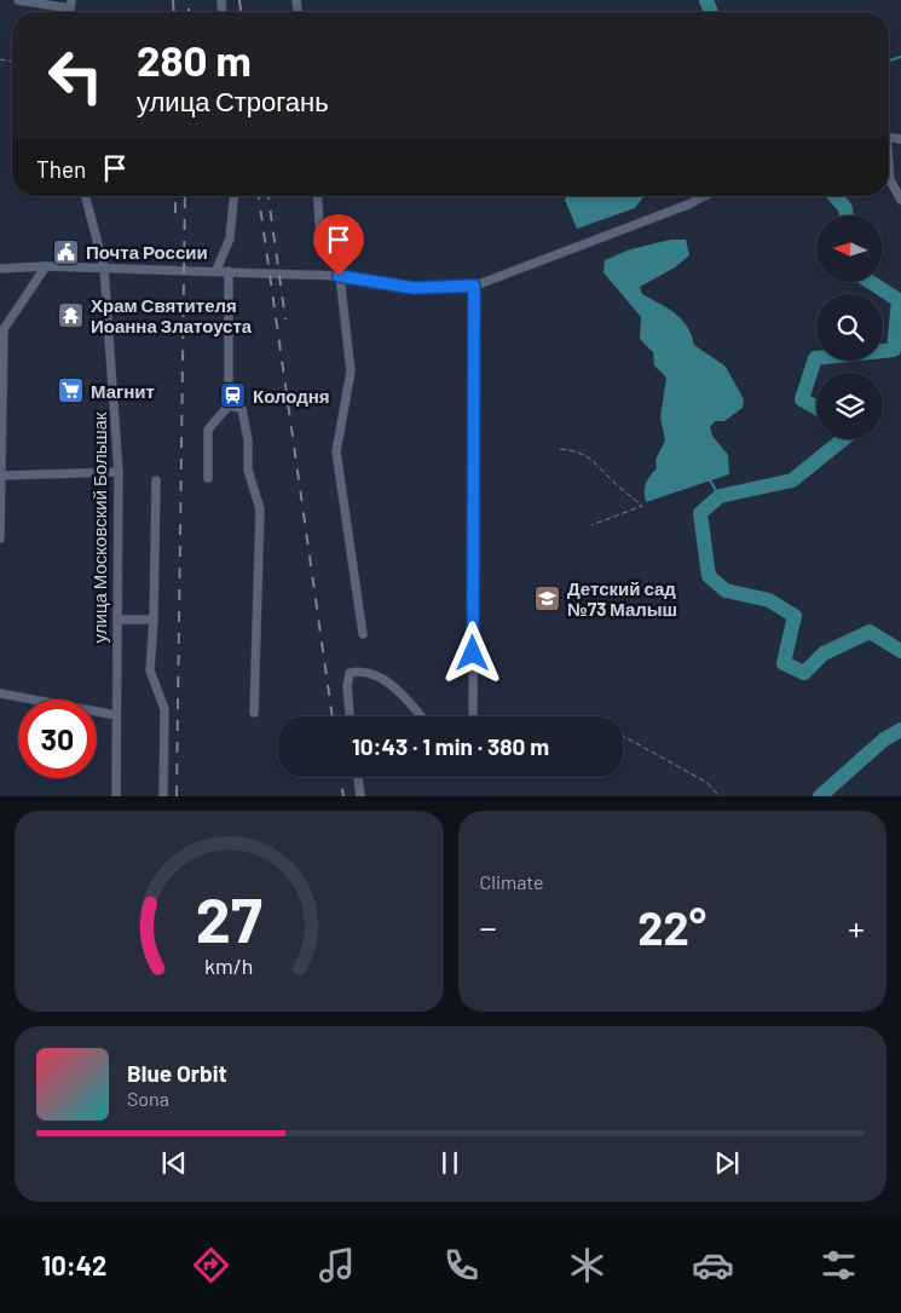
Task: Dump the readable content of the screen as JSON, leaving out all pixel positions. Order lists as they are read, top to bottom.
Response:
{
  "streets": {
    "street": ["улица Московский Большак"]
  },
  "places": {
    "public building": ["Почта России"],
    "temple": ["Храм Святителя Иоанна Златоуста"],
    "supermarket": ["Магнит"],
    "station": ["Колодня"],
    "school or university": ["Детский сад №73 Малыш"]
  },
  "north": "left",
  "page": {
    "turn": ["280 m", "улица Строгань"],
    "then": "Then",
    "limit": "30",
    "trip": "10:43 · 1 min · 380 m",
    "tile": "Climate",
    "heat": ["−", "22°", "+"],
    "song": ["Blue Orbit", "Sona"],
    "tabs": "10:42",
    "gauge": ["27", "km/h"]
  }
}
